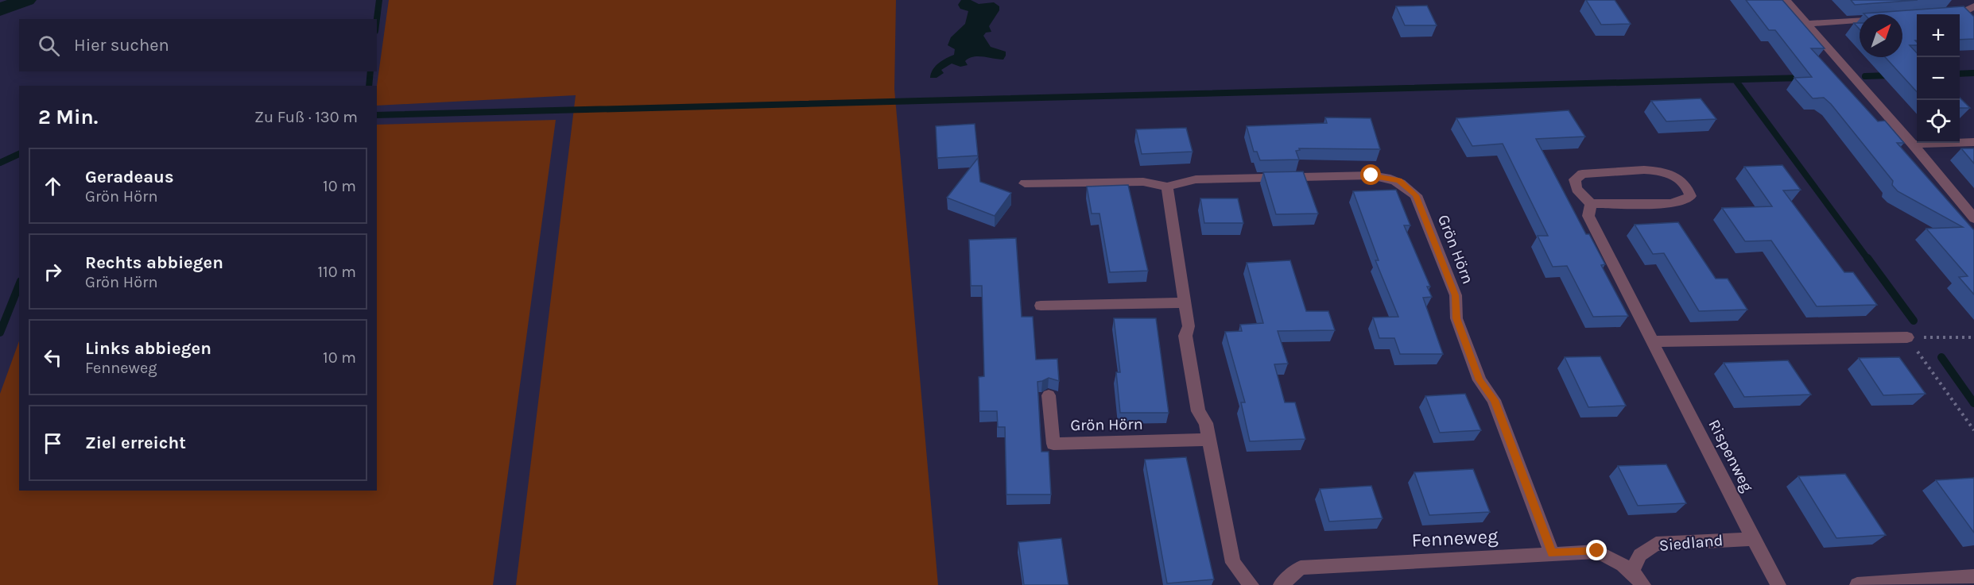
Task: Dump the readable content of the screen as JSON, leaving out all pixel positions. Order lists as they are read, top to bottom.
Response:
{
  "streets": {
    "street": [
      "Grön Hörn",
      "Rispenweg",
      "Fenneweg",
      "Siedland"
    ]
  },
  "crossings": [
    ["Grön Hörn", "Fenneweg"],
    ["Rispenweg", "Siedland"],
    ["Fenneweg", "Siedland"]
  ],
  "north": "top right",
  "page": {
    "map_buttons": ["+", "−"],
    "search": "Hier suchen",
    "heading": ["2 Min.", "Zu Fuß · 130 m"],
    "list": [
      ["Geradeaus", "Grön Hörn", "10 m"],
      ["Rechts abbiegen", "Grön Hörn", "110 m"],
      ["Links abbiegen", "Fenneweg", "10 m"],
      "Ziel erreicht"
    ]
  }
}
